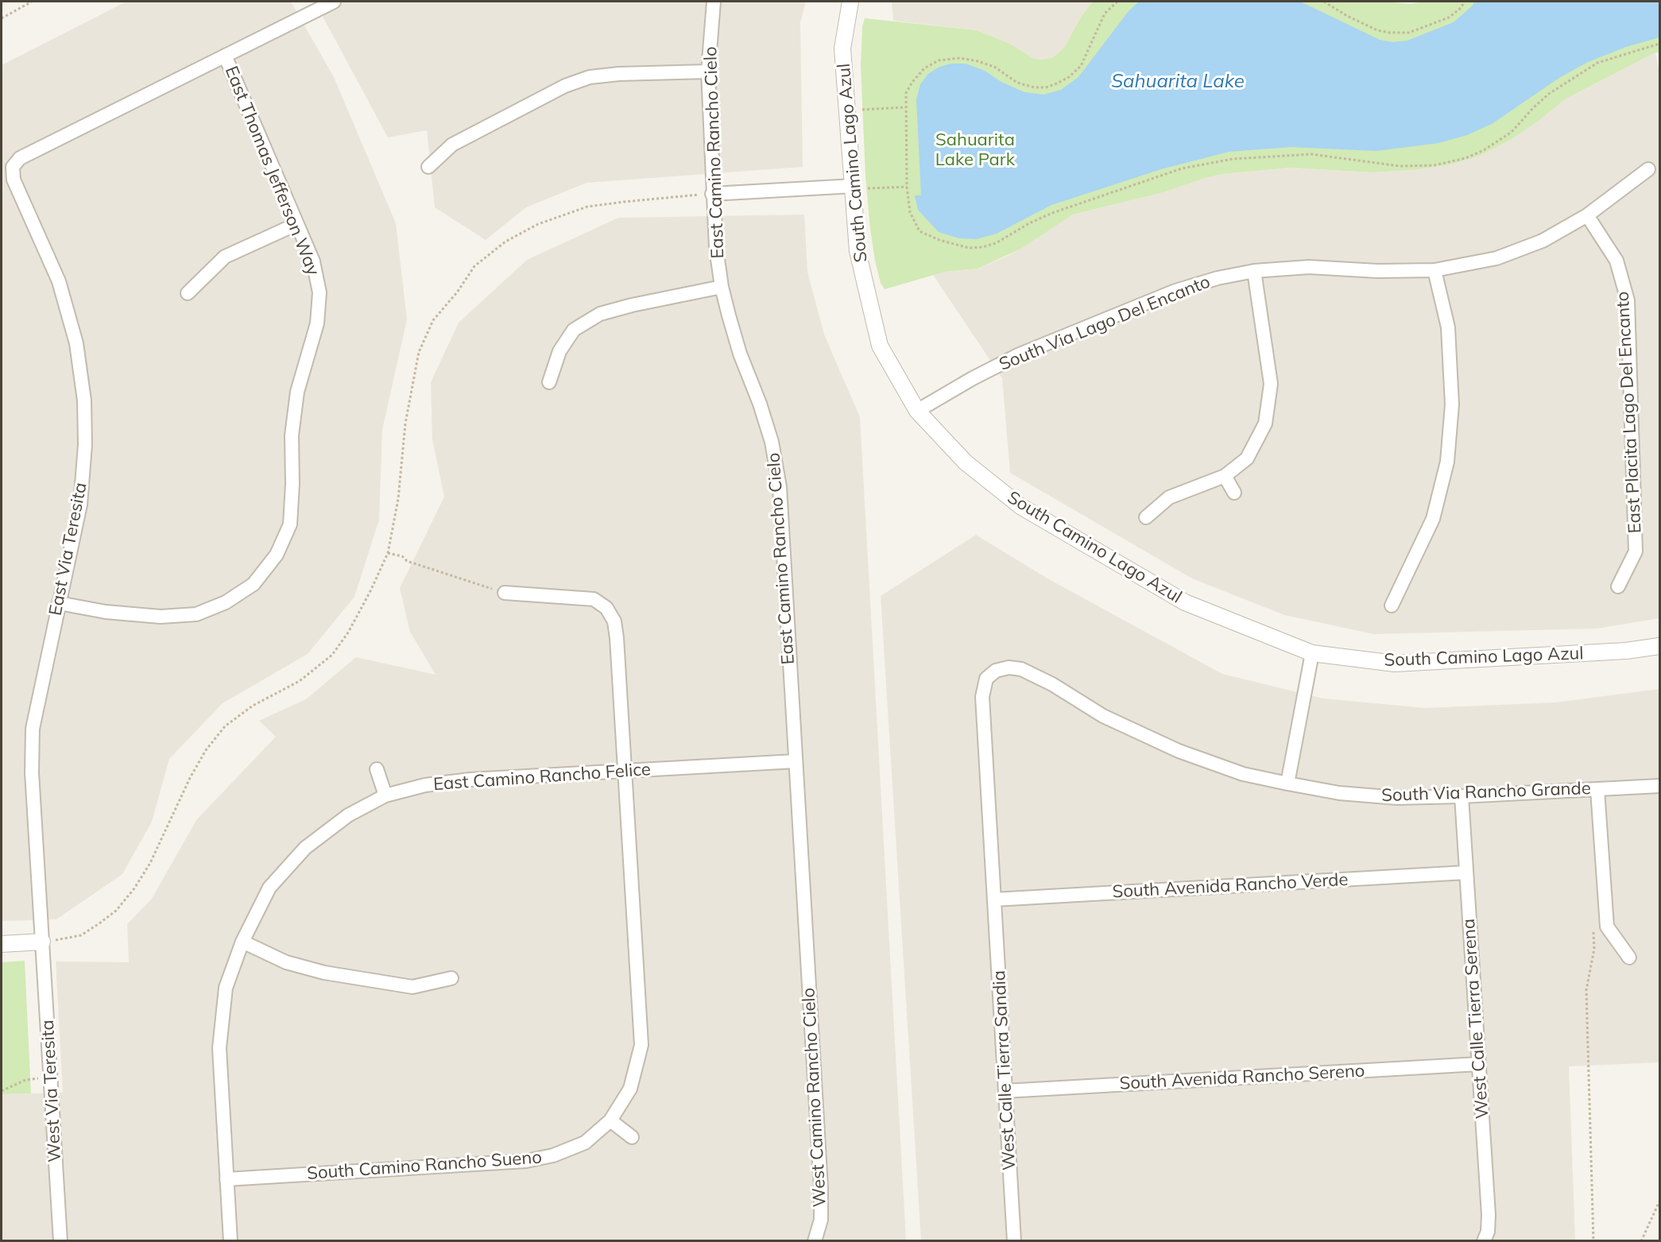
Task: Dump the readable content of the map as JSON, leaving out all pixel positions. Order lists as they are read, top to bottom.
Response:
{
  "streets": {
    "street": [
      "East Camino Rancho Cielo",
      "South Camino Lago Azul",
      "East Thomas Jefferson Way",
      "South Via Lago Del Encanto",
      "East Placita Lago Del Encanto",
      "East Via Teresita",
      "East Camino Rancho Felice",
      "South Via Rancho Grande",
      "South Avenida Rancho Verde",
      "West Calle Tierra Serena",
      "West Calle Tierra Sandia",
      "South Avenida Rancho Sereno",
      "West Via Teresita",
      "West Camino Rancho Cielo",
      "South Camino Rancho Sueno"
    ]
  },
  "crossings": [
    ["East Camino Rancho Cielo", "East Camino Rancho Felice"],
    ["East Camino Rancho Cielo", "West Camino Rancho Cielo"],
    ["South Camino Lago Azul", "South Via Lago Del Encanto"],
    ["East Thomas Jefferson Way", "East Via Teresita"],
    ["South Via Lago Del Encanto", "East Placita Lago Del Encanto"],
    ["East Via Teresita", "West Via Teresita"],
    ["East Camino Rancho Felice", "South Camino Rancho Sueno"],
    ["South Via Rancho Grande", "West Calle Tierra Serena"],
    ["South Via Rancho Grande", "West Calle Tierra Sandia"],
    ["South Avenida Rancho Verde", "West Calle Tierra Serena"],
    ["South Avenida Rancho Verde", "West Calle Tierra Sandia"],
    ["West Calle Tierra Serena", "South Avenida Rancho Sereno"],
    ["West Calle Tierra Sandia", "South Avenida Rancho Sereno"]
  ],
  "water": ["Sahuarita Lake"],
  "parks": ["Sahuarita Lake Park"]
}
